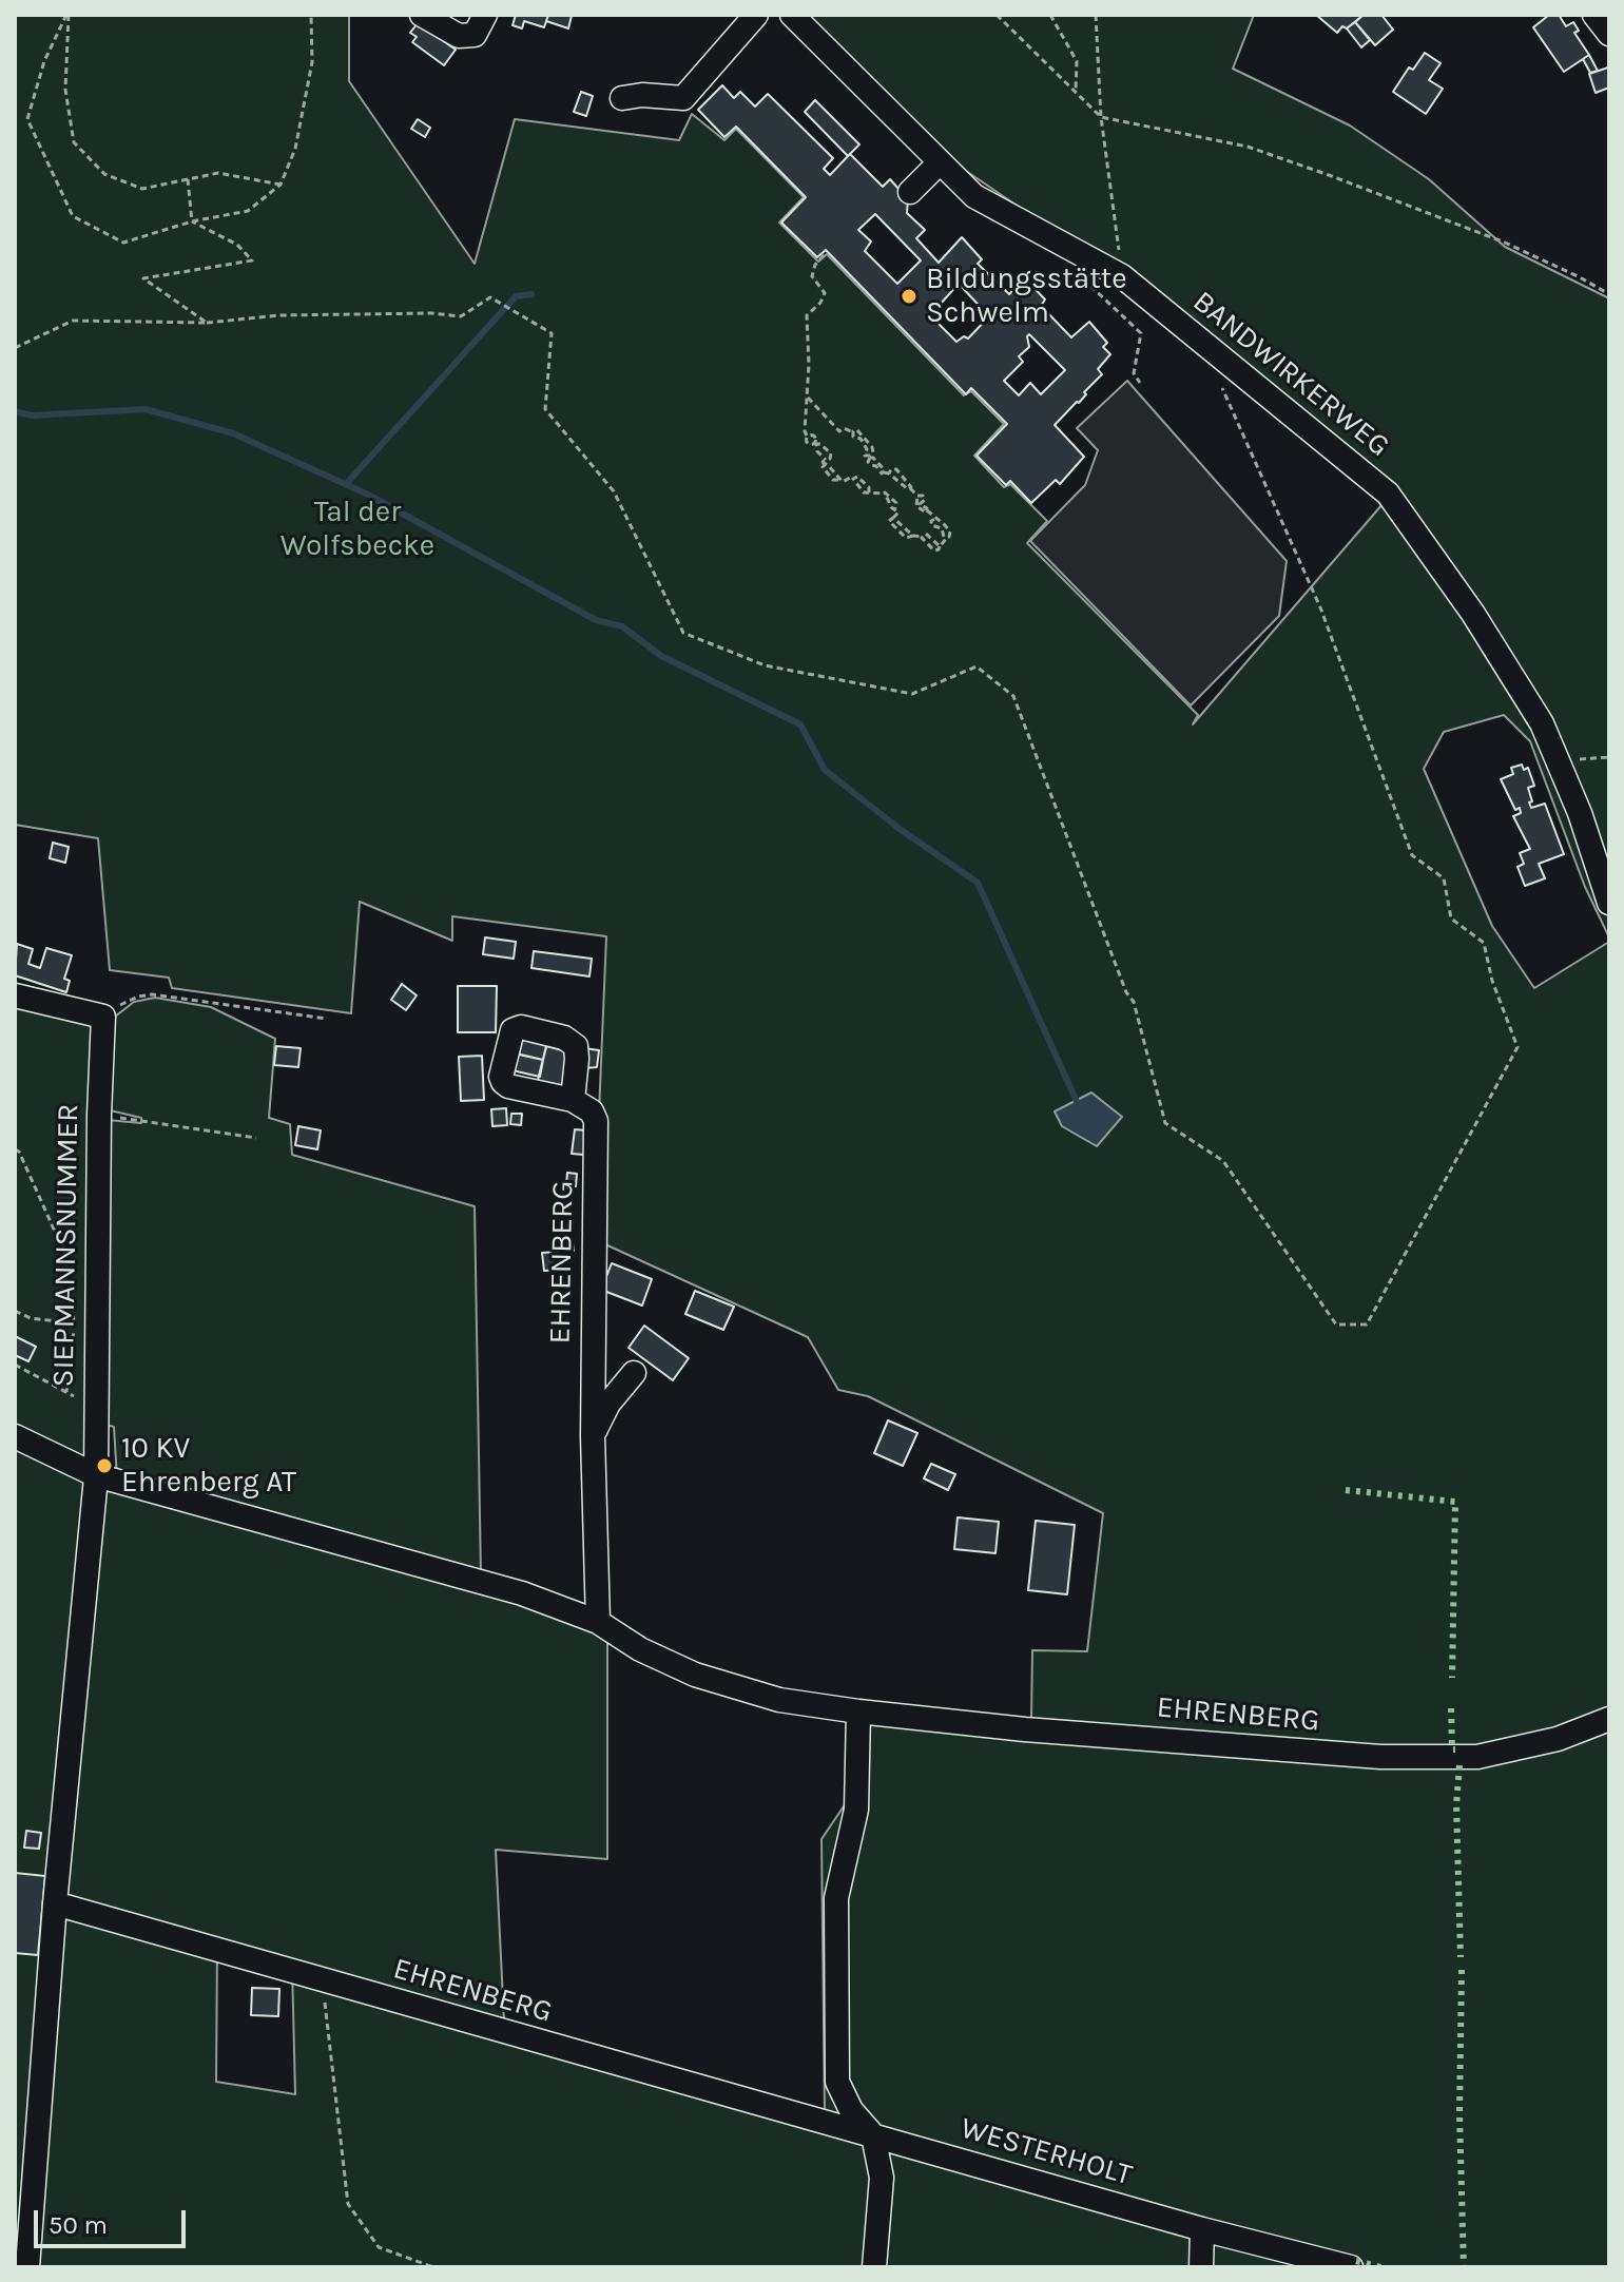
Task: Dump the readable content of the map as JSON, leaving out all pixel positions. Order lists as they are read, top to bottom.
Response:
{
  "streets": {
    "street": [
      "BANDWIRKERWEG",
      "SIEPMANNSNUMMER",
      "EHRENBERG",
      "WESTERHOLT"
    ]
  },
  "crossings": [
    ["SIEPMANNSNUMMER", "EHRENBERG"],
    ["EHRENBERG", "WESTERHOLT"]
  ],
  "parks": ["Tal der Wolfsbecke"],
  "places": ["Bildungsstätte Schwelm", "10 KV Ehrenberg AT"],
  "scale_bar": "50 m"
}
